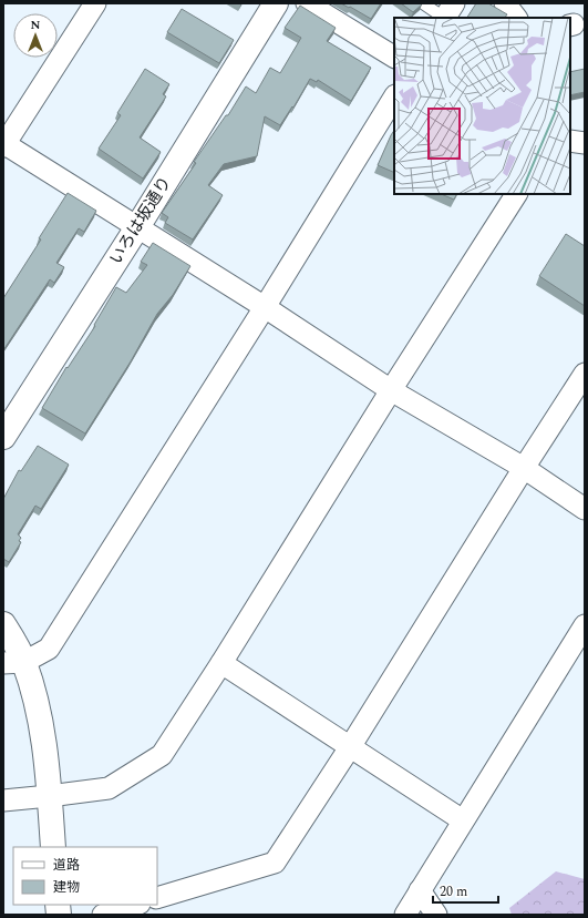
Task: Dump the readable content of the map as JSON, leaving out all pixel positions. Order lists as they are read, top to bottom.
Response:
{
  "streets": {
    "street": ["いろは坂通り"]
  },
  "legend": ["道路", "建物"],
  "scale_bar": "20 m",
  "north": "top"
}
